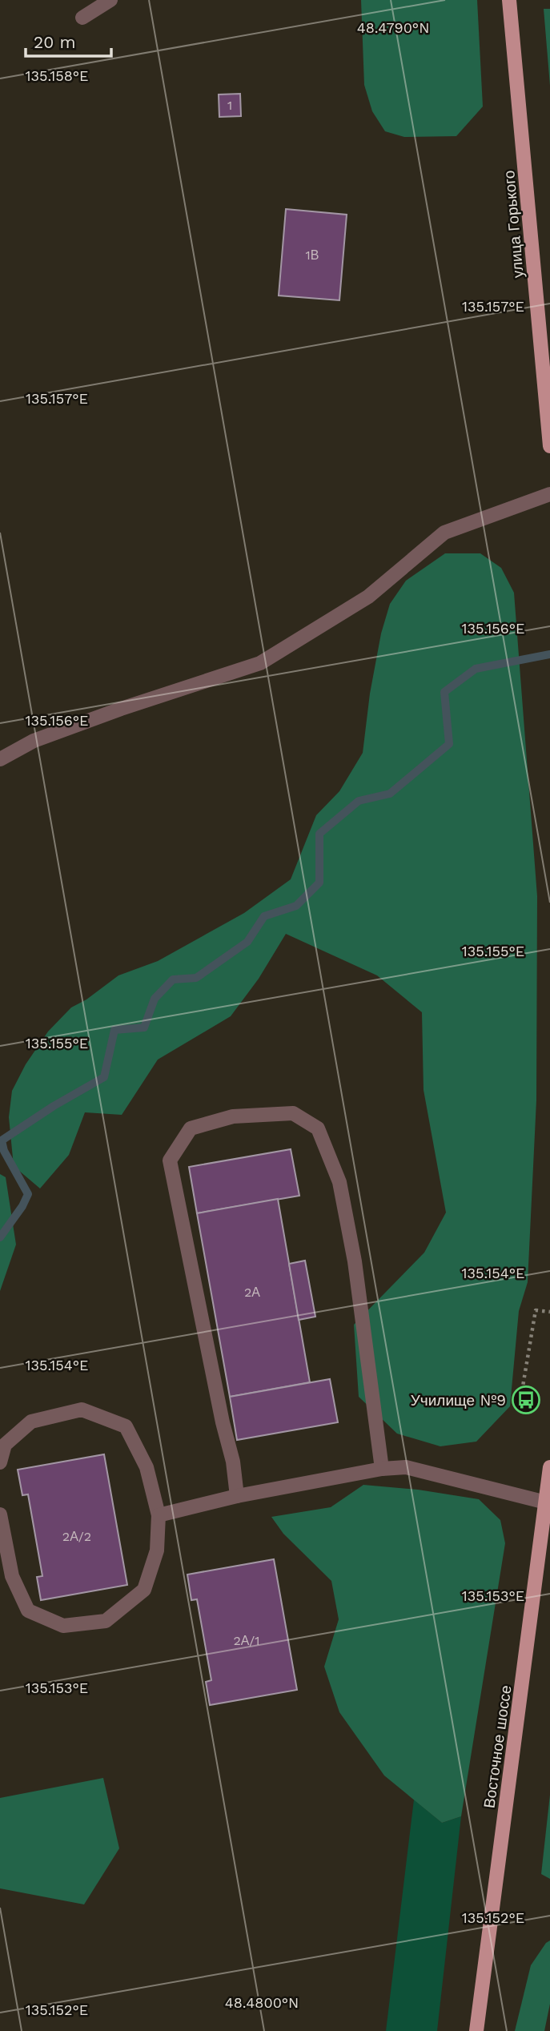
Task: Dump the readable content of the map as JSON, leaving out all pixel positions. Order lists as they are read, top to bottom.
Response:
{
  "streets": {
    "main road": ["улица Горького", "Восточное шоссе"]
  },
  "places": {
    "bus stop": ["Училище №9"]
  },
  "house_numbers": [
    "1",
    "1В",
    "2А",
    "2А/2",
    "2А/1"
  ],
  "scale_bar": "20 m",
  "coordinates": [
    "48.4790°N",
    "135.158°E",
    "135.157°E",
    "135.156°E",
    "135.155°E",
    "135.154°E",
    "135.153°E",
    "135.152°E",
    "48.4800°N"
  ]
}
